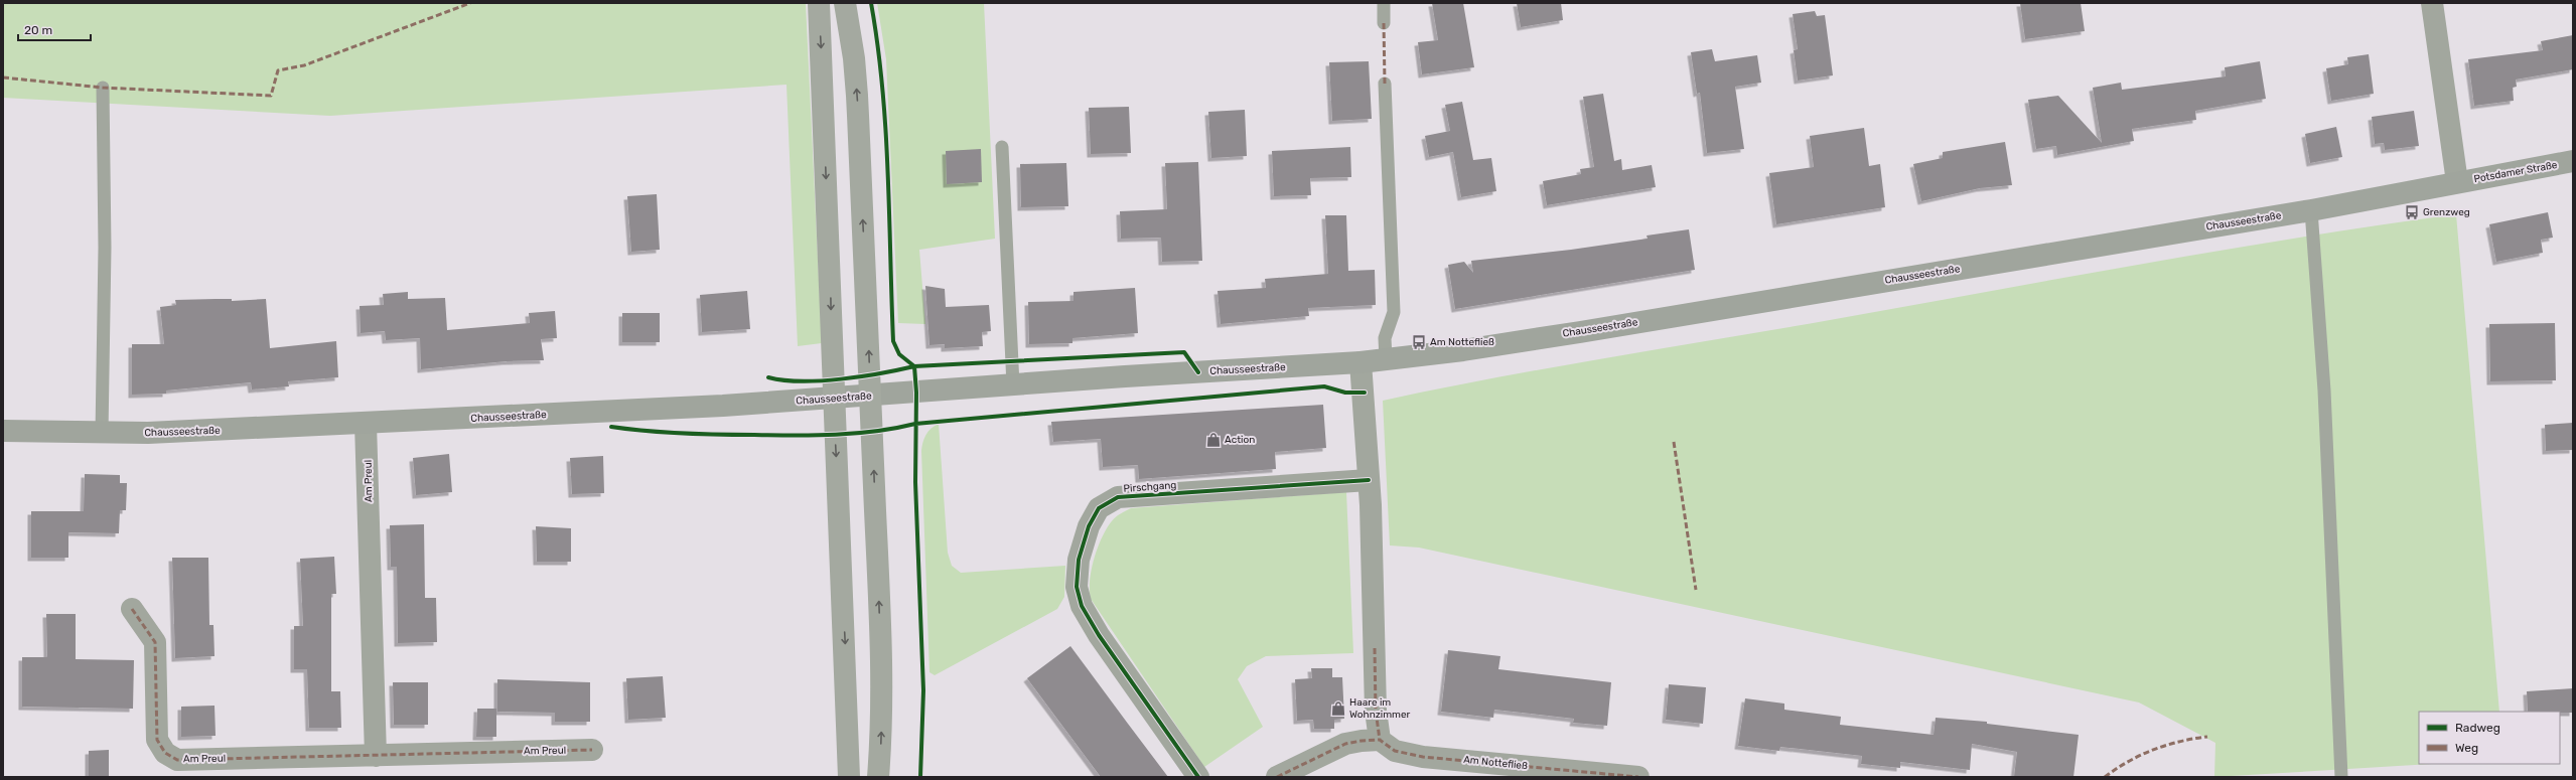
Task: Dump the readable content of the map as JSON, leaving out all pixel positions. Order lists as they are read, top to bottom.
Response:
{
  "streets": {
    "main road": ["Potsdamer Straße", "Chausseestraße"],
    "street": ["Am Preul", "Pirschgang", "Am Nottefließ"]
  },
  "crossings": [
    ["Potsdamer Straße", "Chausseestraße"],
    ["Chausseestraße", "Am Preul"]
  ],
  "places": {
    "bus stop": ["Grenzweg", "Am Nottefließ"],
    "shop": ["Action", "Haare im Wohnzimmer"]
  },
  "legend": ["Radweg", "Weg"],
  "scale_bar": "20 m"
}
